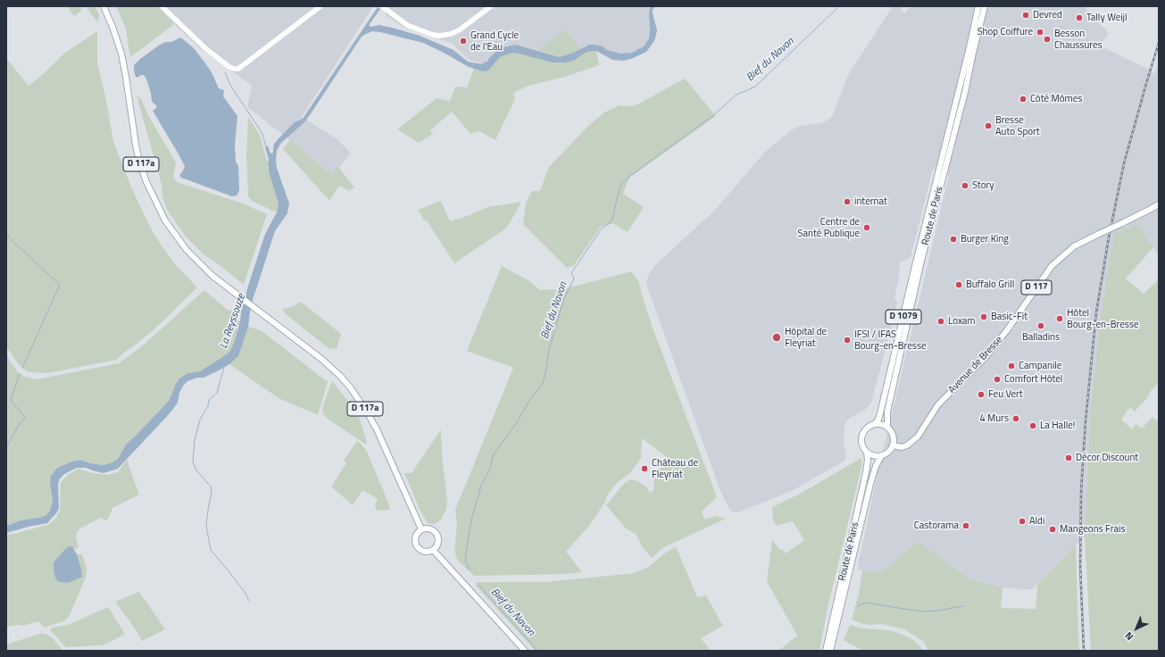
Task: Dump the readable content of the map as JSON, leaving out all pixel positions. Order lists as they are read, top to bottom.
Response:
{
  "streets": {
    "main road": [
      "D 117a",
      "Route de Paris",
      "D 117",
      "D 1079",
      "Avenue de Bresse"
    ]
  },
  "crossings": [
    ["Route de Paris", "Avenue de Bresse"]
  ],
  "water": ["Bief du Navon", "La Reyssouze"],
  "places": [
    "Devred",
    "Tally Weijl",
    "Shop Coiffure",
    "Besson Chaussures",
    "Grand Cycle de l'Eau",
    "Côté Mômes",
    "Bresse Auto Sport",
    "Story",
    "internat",
    "Centre de Santé Publique",
    "Burger King",
    "Buffalo Grill",
    "Basic-Fit",
    "Hôtel Bourg-en-Bresse",
    "Loxam",
    "Balladins",
    "Hôpital de Fleyriat",
    "IFSI / IFAS Bourg-en-Bresse",
    "Campanile",
    "Comfort Hôtel",
    "Feu Vert",
    "4 Murs",
    "La Halle!",
    "Décor Discount",
    "Château de Fleyriat",
    "Aldi",
    "Castorama",
    "Mangeons Frais"
  ],
  "north": "bottom left"
}
